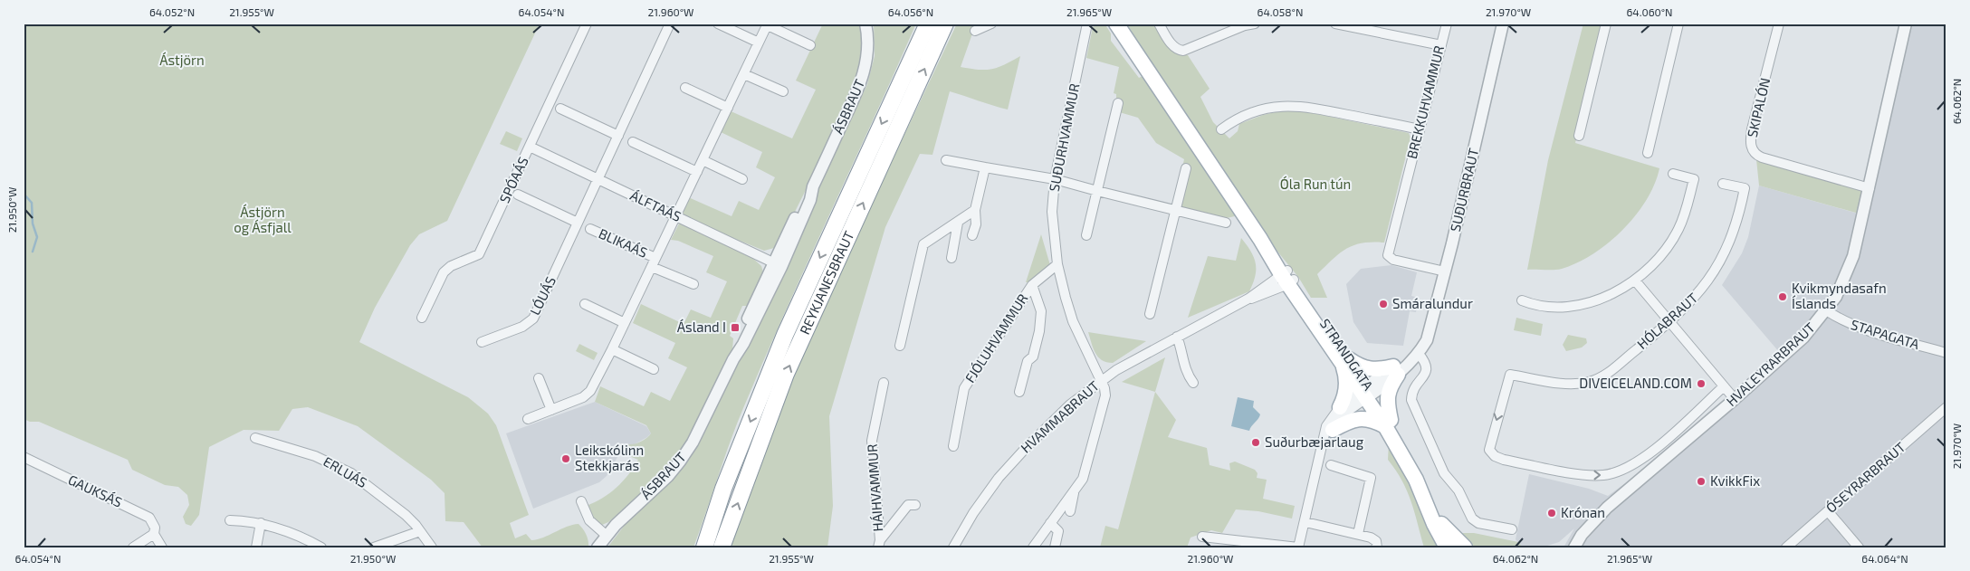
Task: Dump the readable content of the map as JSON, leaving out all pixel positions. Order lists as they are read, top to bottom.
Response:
{
  "streets": {
    "highway": ["REYKJANESBRAUT"],
    "main road": ["STRANDGATA"],
    "street": [
      "BREKKUHVAMMUR",
      "ÁSBRAUT",
      "SKIPALÓN",
      "SUÐURHVAMMUR",
      "SPÓAÁS",
      "SUÐURBRAUT",
      "ÁLFTAÁS",
      "BLIKAÁS",
      "LÓUÁS",
      "HÓLABRAUT",
      "STAPAGATA",
      "FJÓLUHVAMMUR",
      "HVALEYRARBRAUT",
      "HVAMMABRAUT",
      "ERLUÁS",
      "ÓSEYRARBRAUT",
      "HÁIHVAMMUR",
      "GAUKSÁS"
    ]
  },
  "crossings": [
    ["BREKKUHVAMMUR", "SUÐURBRAUT"],
    ["ÁSBRAUT", "ÁLFTAÁS"],
    ["SKIPALÓN", "HVALEYRARBRAUT"],
    ["SUÐURHVAMMUR", "FJÓLUHVAMMUR"],
    ["SUÐURHVAMMUR", "HVAMMABRAUT"],
    ["SPÓAÁS", "ÁLFTAÁS"],
    ["ÁLFTAÁS", "BLIKAÁS"],
    ["ÁLFTAÁS", "LÓUÁS"],
    ["STAPAGATA", "HVALEYRARBRAUT"],
    ["STRANDGATA", "HVAMMABRAUT"]
  ],
  "parks": ["Ástjörn", "Óla Run tún", "Ástjörn og Ásfjall"],
  "places": {
    "other": [
      "Kvikmyndasafn Íslands",
      "Smáralundur",
      "DIVEICELAND.COM",
      "Suðurbæjarlaug",
      "Leikskólinn Stekkjarás",
      "KvikkFix",
      "Krónan"
    ],
    "transit": ["Ásland I"]
  },
  "coordinates": [
    "64.052°N",
    "21.955°W",
    "64.054°N",
    "21.960°W",
    "64.056°N",
    "21.965°W",
    "64.058°N",
    "21.970°W",
    "64.060°N",
    "64.062°N",
    "21.950°W",
    "64.064°N"
  ]
}
